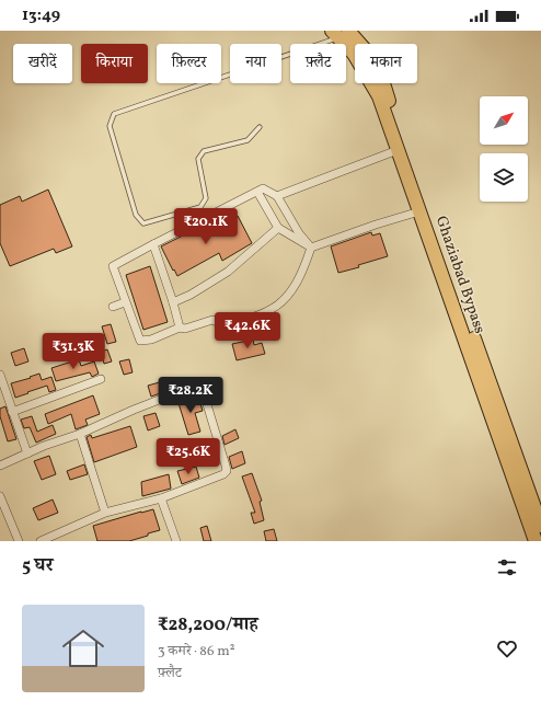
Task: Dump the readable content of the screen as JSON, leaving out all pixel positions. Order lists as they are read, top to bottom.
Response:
{
  "streets": {
    "highway": ["Ghaziabad Bypass"]
  },
  "north": "top right",
  "page": {
    "status": "13:49",
    "chip": [
      "खरीदें",
      "किराया",
      "फ़िल्टर",
      "नया",
      "फ़्लैट",
      "मकान"
    ],
    "price": [
      "₹20.1K",
      "₹42.6K",
      "₹31.3K",
      "₹28.2K",
      "₹25.6K"
    ],
    "heading": "5 घर",
    "list": [
      {
        "name": "₹28,200/माह",
        "note": "3 कमरे · 86 m² · फ़्लैट"
      }
    ]
  }
}
